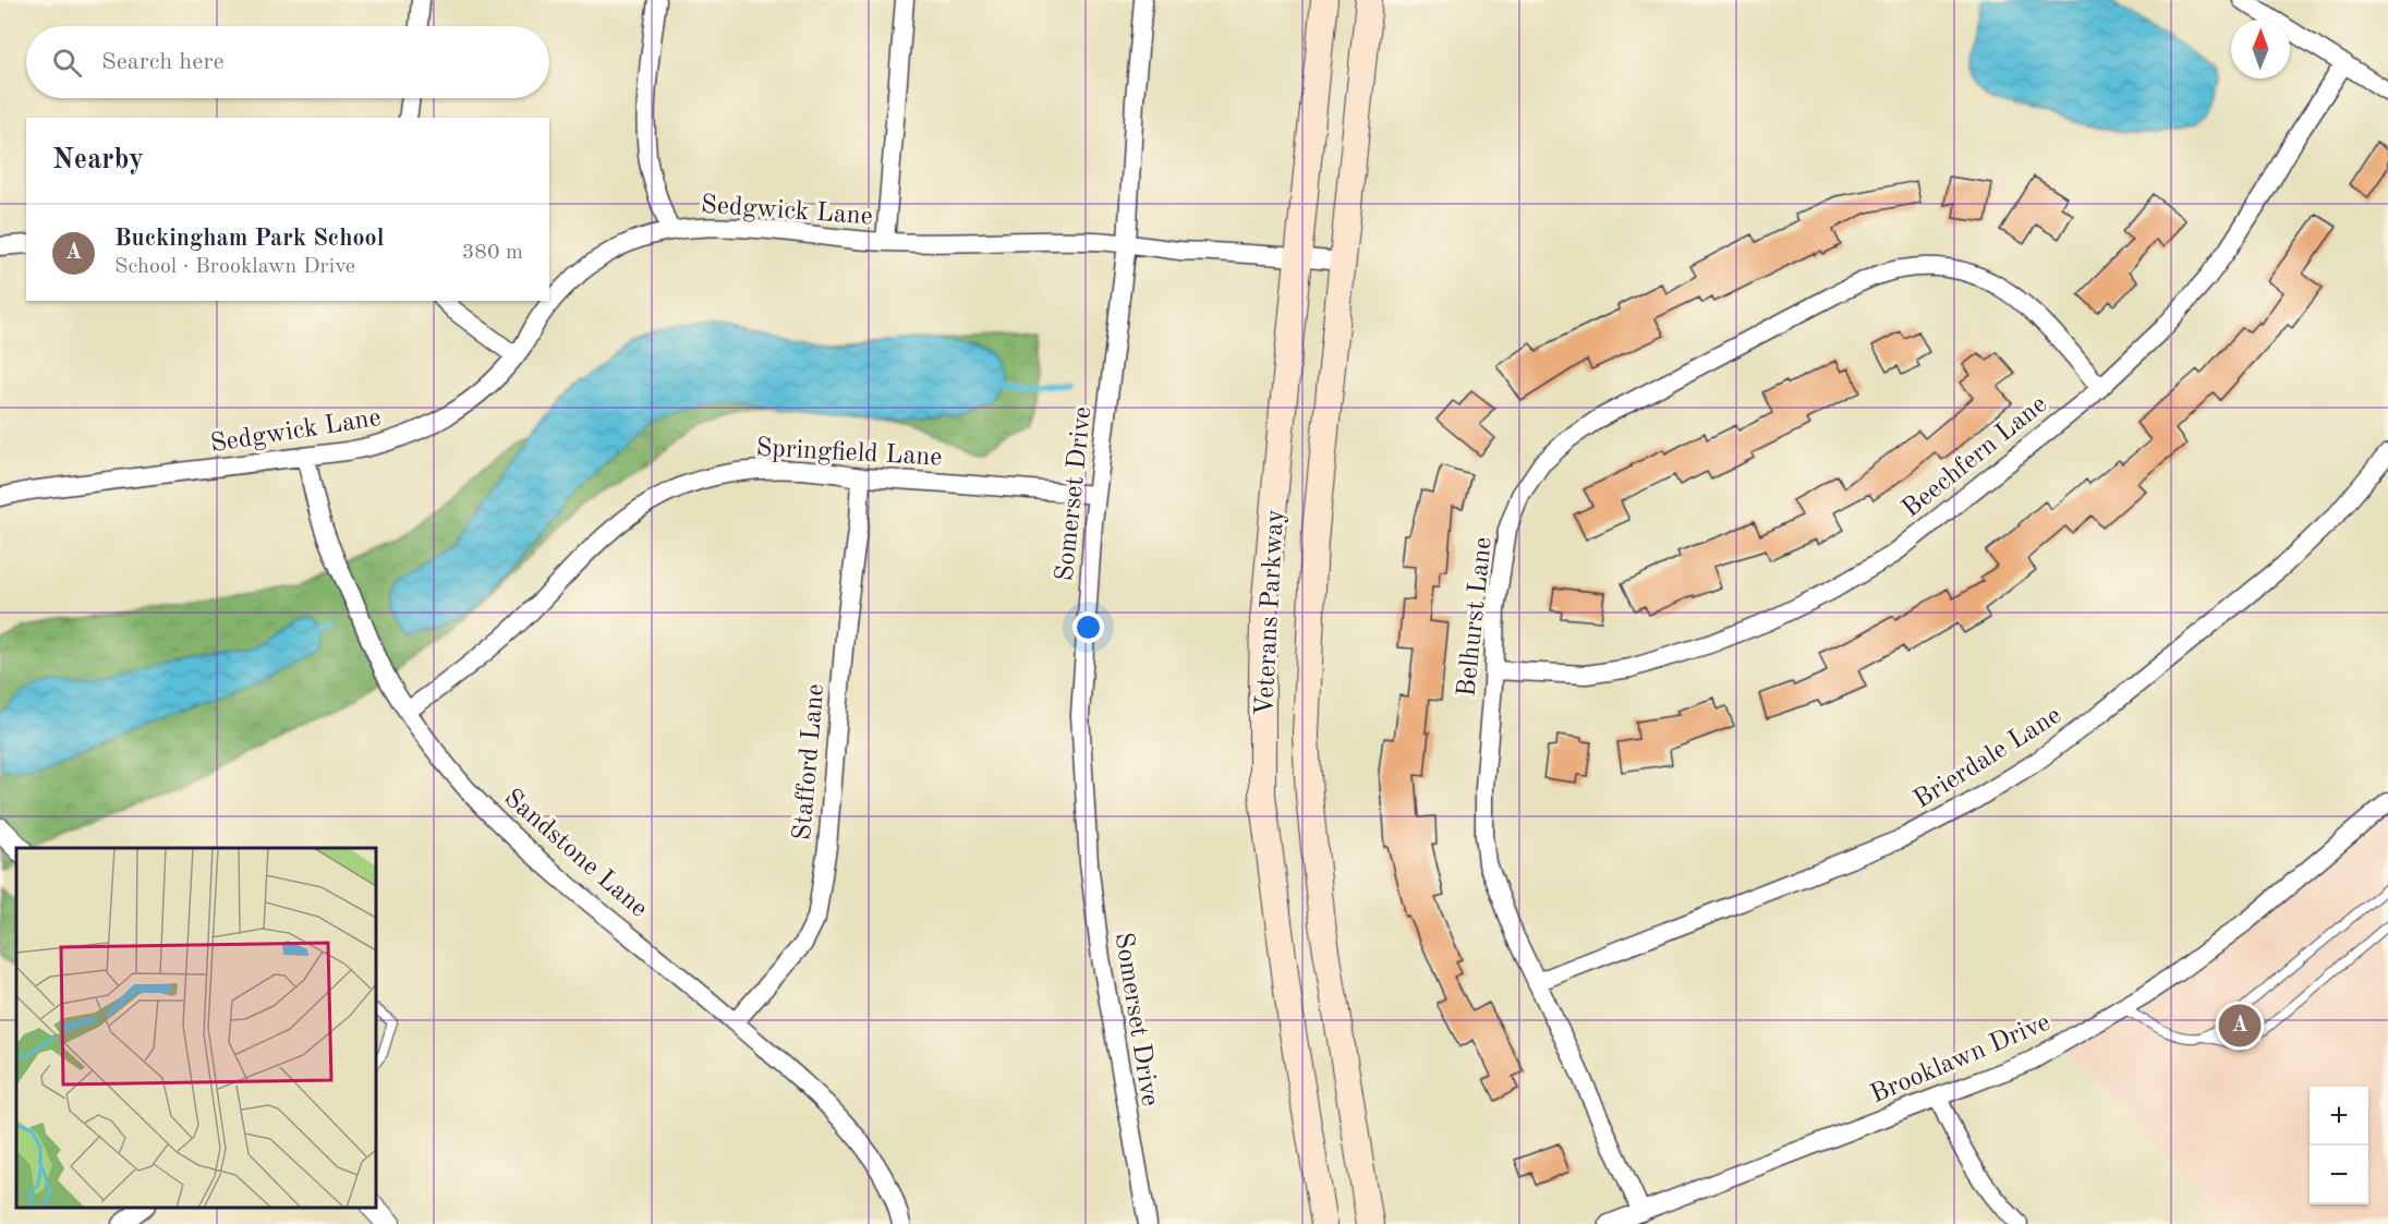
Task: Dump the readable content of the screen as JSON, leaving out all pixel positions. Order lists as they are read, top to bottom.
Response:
{
  "streets": {
    "main road": ["Veterans Parkway"],
    "street": [
      "Sedgwick Lane",
      "Springfield Lane",
      "Beechfern Lane",
      "Somerset Drive",
      "Belhurst Lane",
      "Brierdale Lane",
      "Stafford Lane",
      "Sandstone Lane",
      "Brooklawn Drive"
    ]
  },
  "crossings": [
    ["Sedgwick Lane", "Somerset Drive"],
    ["Sedgwick Lane", "Veterans Parkway"],
    ["Sedgwick Lane", "Sandstone Lane"],
    ["Springfield Lane", "Somerset Drive"],
    ["Springfield Lane", "Stafford Lane"],
    ["Springfield Lane", "Sandstone Lane"],
    ["Beechfern Lane", "Belhurst Lane"],
    ["Belhurst Lane", "Brierdale Lane"],
    ["Belhurst Lane", "Brooklawn Drive"],
    ["Stafford Lane", "Sandstone Lane"]
  ],
  "north": "top",
  "page": {
    "search": "Search here",
    "heading": "Nearby",
    "list": [
      {
        "mark": "A",
        "name": "Buckingham Park School",
        "note": "School · Brooklawn Drive",
        "value": "380 m"
      }
    ],
    "pins": "A",
    "map_buttons": ["+", "−"]
  }
}
